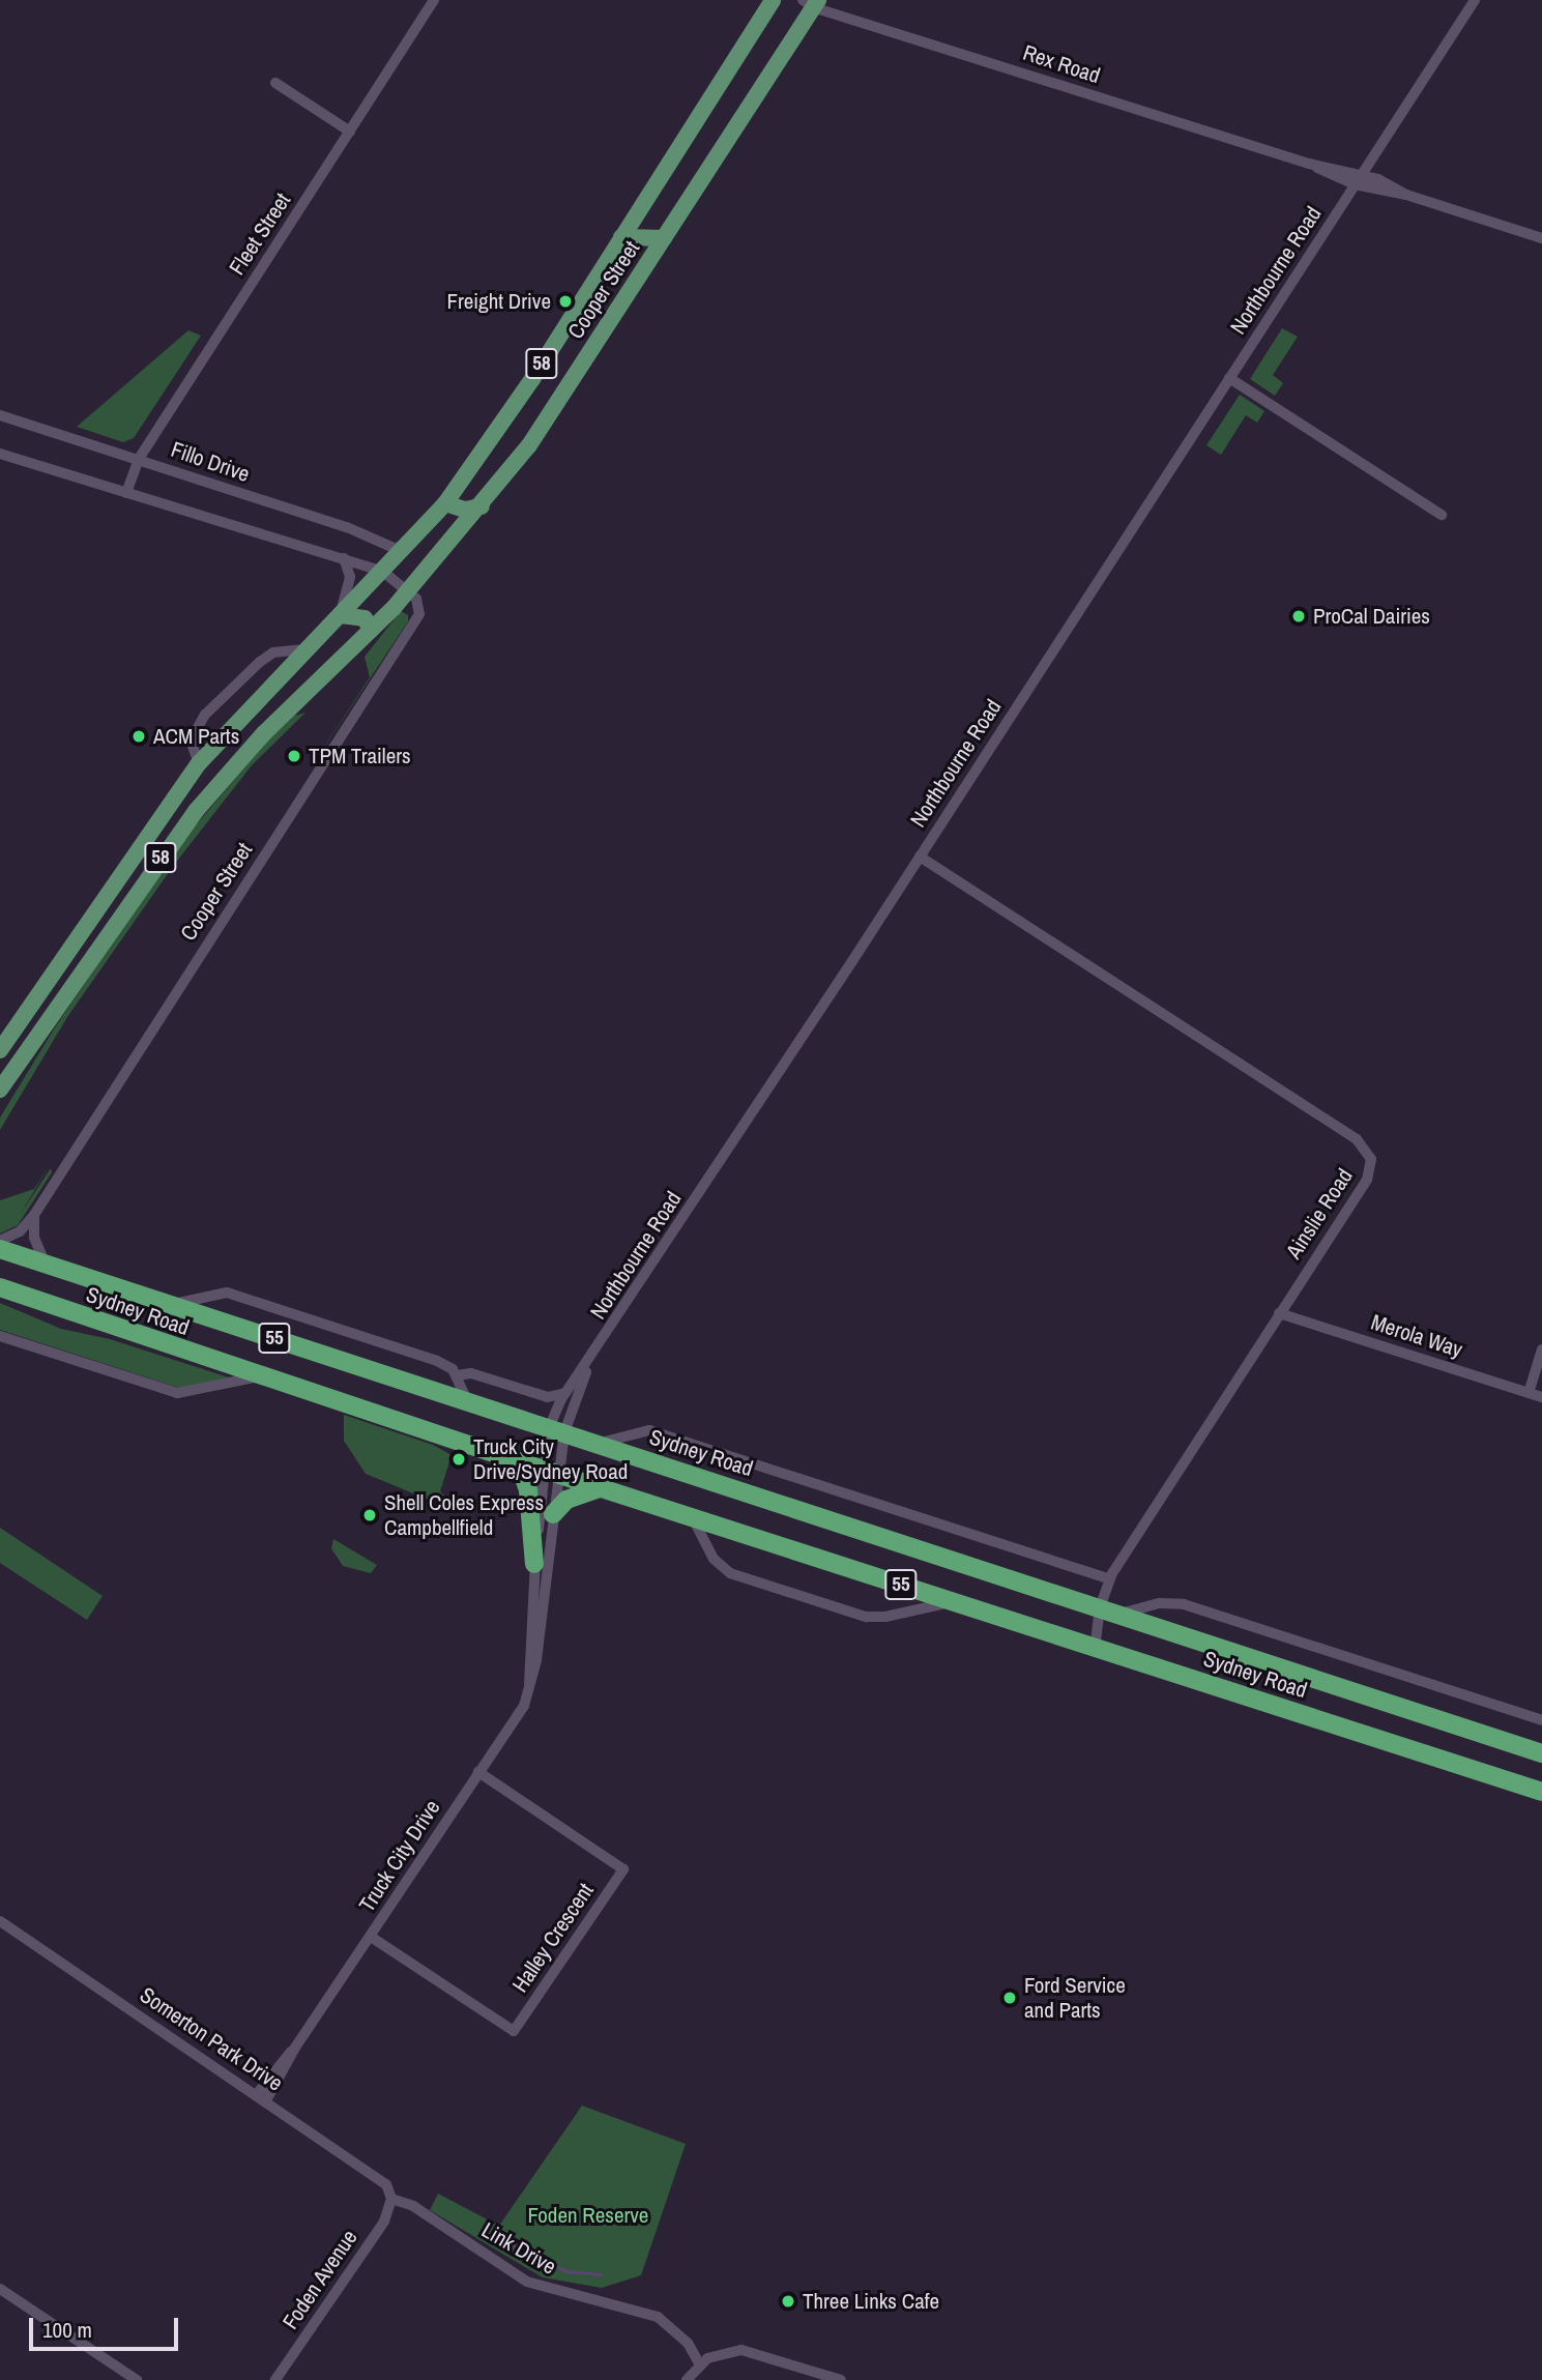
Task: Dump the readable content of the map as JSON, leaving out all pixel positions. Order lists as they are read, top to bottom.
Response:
{
  "streets": {
    "highway": ["Sydney Road", "55"],
    "main road": ["Cooper Street", "58"],
    "street": [
      "Rex Road",
      "Fleet Street",
      "Northbourne Road",
      "Fillo Drive",
      "Ainslie Road",
      "Merola Way",
      "Truck City Drive",
      "Halley Crescent",
      "Somerton Park Drive",
      "Link Drive",
      "Foden Avenue"
    ]
  },
  "crossings": [
    ["Rex Road", "Northbourne Road"],
    ["Rex Road", "Cooper Street"],
    ["Fleet Street", "Fillo Drive"],
    ["Northbourne Road", "Ainslie Road"],
    ["Northbourne Road", "Sydney Road"],
    ["Northbourne Road", "Truck City Drive"],
    ["Cooper Street", "Fillo Drive"],
    ["Ainslie Road", "Sydney Road"],
    ["Ainslie Road", "Merola Way"],
    ["Sydney Road", "Truck City Drive"],
    ["Truck City Drive", "Halley Crescent"],
    ["Truck City Drive", "Somerton Park Drive"],
    ["Somerton Park Drive", "Link Drive"],
    ["Somerton Park Drive", "Foden Avenue"],
    ["Link Drive", "Foden Avenue"]
  ],
  "parks": ["Foden Reserve"],
  "places": [
    "Freight Drive",
    "ProCal Dairies",
    "ACM Parts",
    "TPM Trailers",
    "Truck City Drive/Sydney Road",
    "Shell Coles Express Campbellfield",
    "Ford Service and Parts",
    "Three Links Cafe"
  ],
  "scale_bar": "100 m"
}
